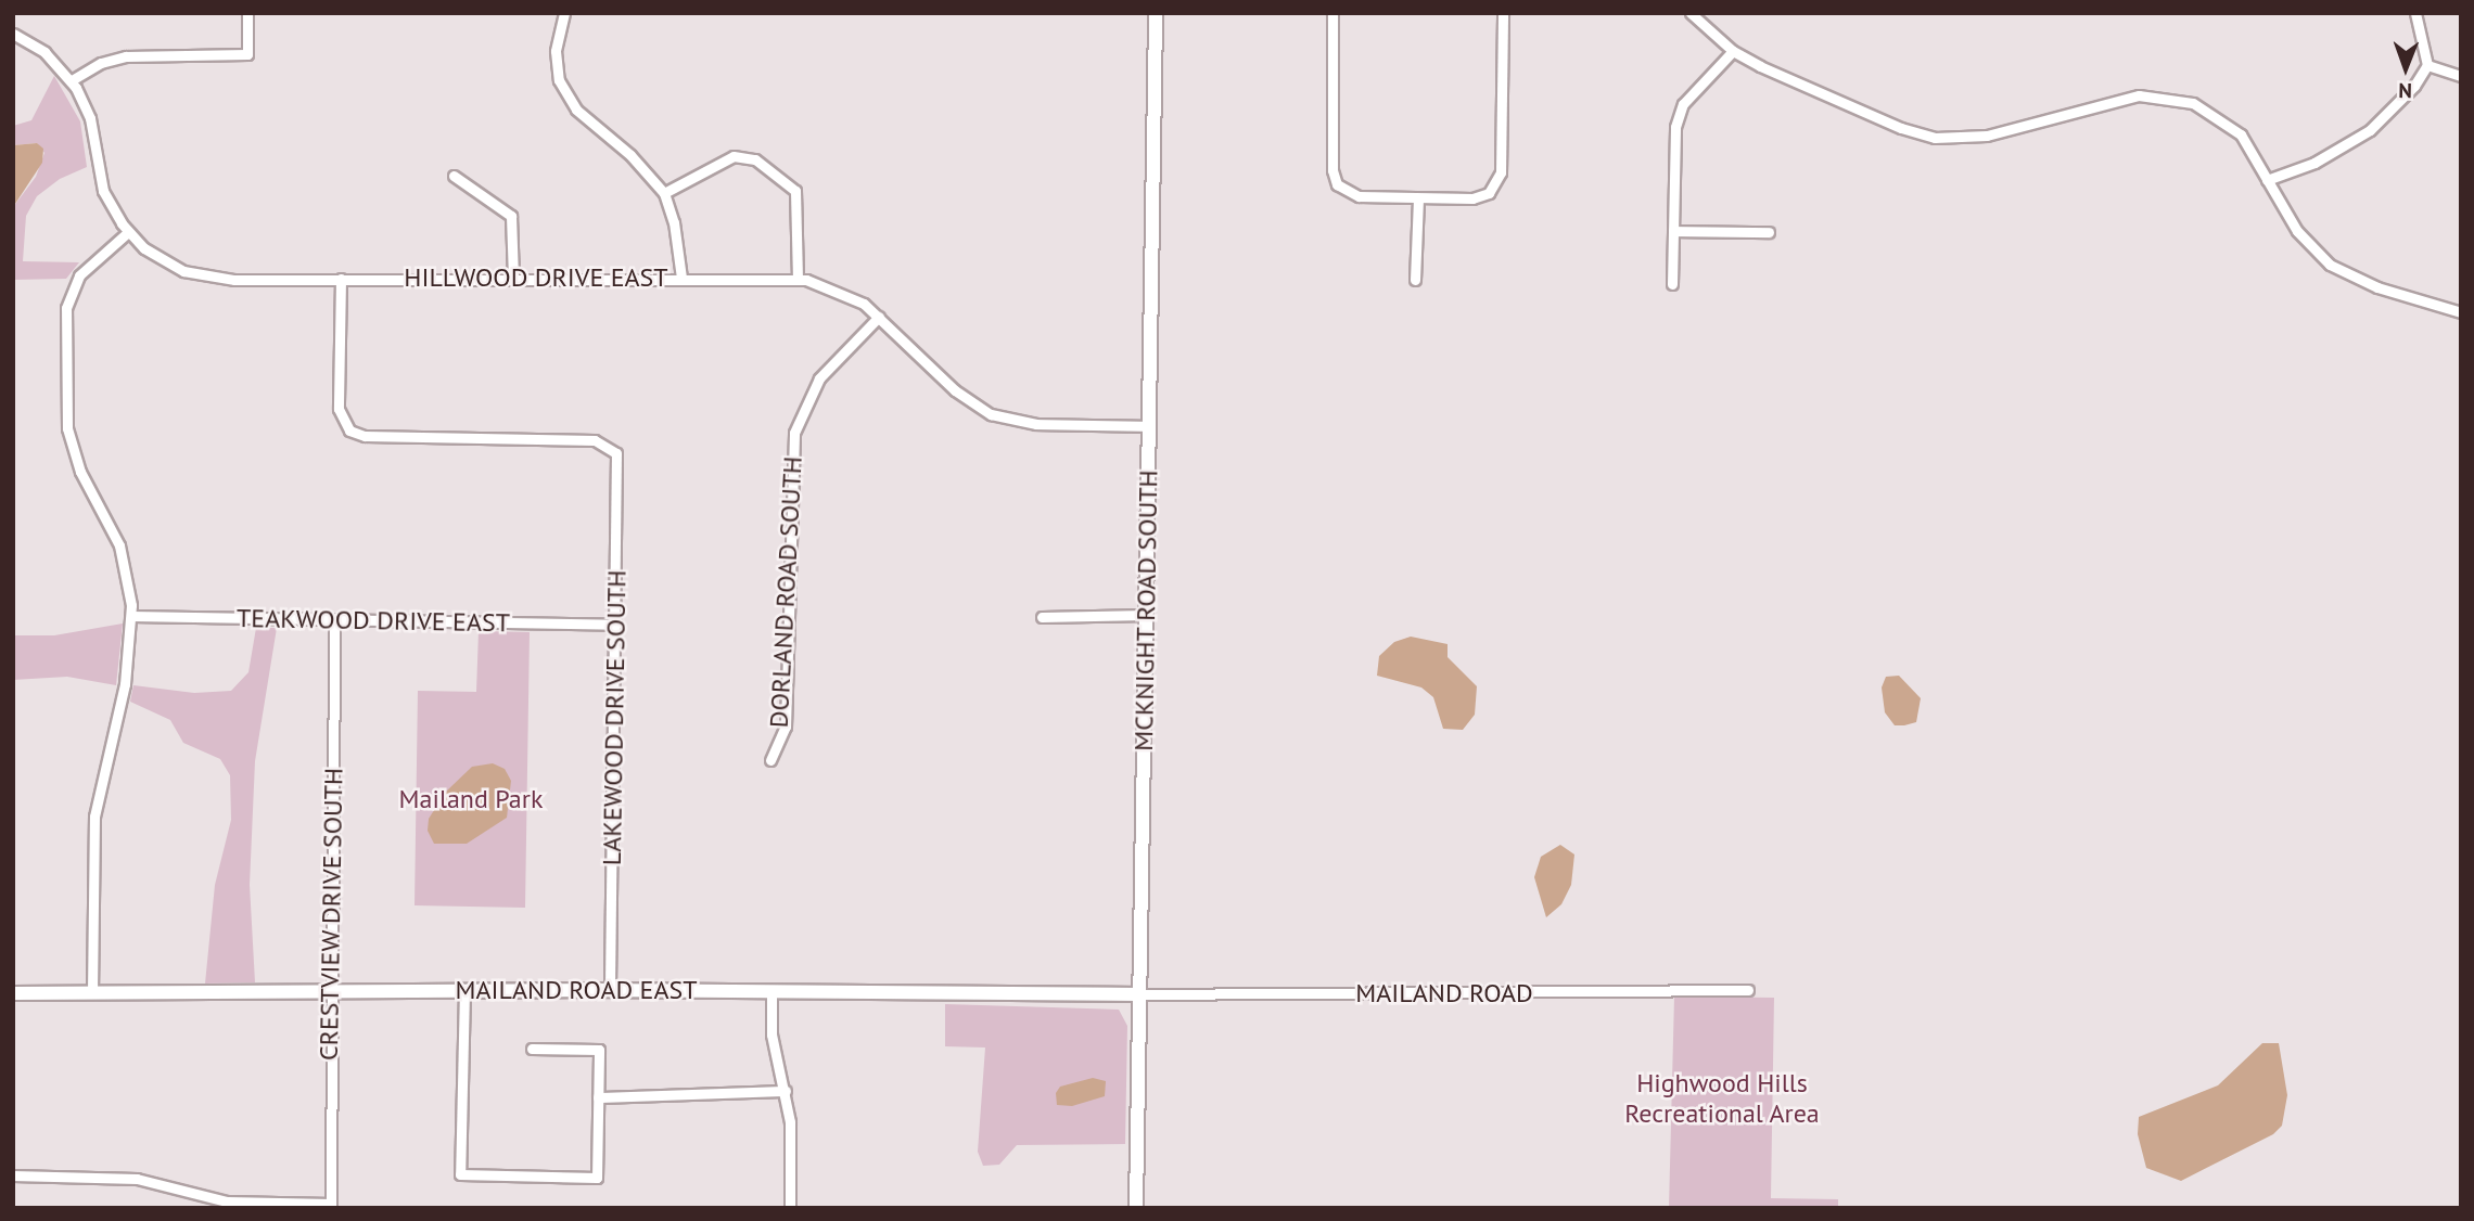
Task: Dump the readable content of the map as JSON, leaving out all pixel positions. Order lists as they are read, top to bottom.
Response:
{
  "streets": {
    "street": [
      "HILLWOOD DRIVE EAST",
      "DORLAND ROAD SOUTH",
      "MCKNIGHT ROAD SOUTH",
      "TEAKWOOD DRIVE EAST",
      "LAKEWOOD DRIVE SOUTH",
      "CRESTVIEW DRIVE SOUTH",
      "MAILAND ROAD EAST",
      "MAILAND ROAD"
    ]
  },
  "crossings": [
    ["HILLWOOD DRIVE EAST", "DORLAND ROAD SOUTH"],
    ["HILLWOOD DRIVE EAST", "MCKNIGHT ROAD SOUTH"],
    ["HILLWOOD DRIVE EAST", "LAKEWOOD DRIVE SOUTH"],
    ["MCKNIGHT ROAD SOUTH", "MAILAND ROAD EAST"],
    ["MCKNIGHT ROAD SOUTH", "MAILAND ROAD"],
    ["TEAKWOOD DRIVE EAST", "LAKEWOOD DRIVE SOUTH"],
    ["TEAKWOOD DRIVE EAST", "CRESTVIEW DRIVE SOUTH"],
    ["LAKEWOOD DRIVE SOUTH", "MAILAND ROAD EAST"],
    ["CRESTVIEW DRIVE SOUTH", "MAILAND ROAD EAST"],
    ["MAILAND ROAD EAST", "MAILAND ROAD"]
  ],
  "parks": ["Mailand Park", "Highwood Hills Recreational Area"],
  "north": "bottom"
}
